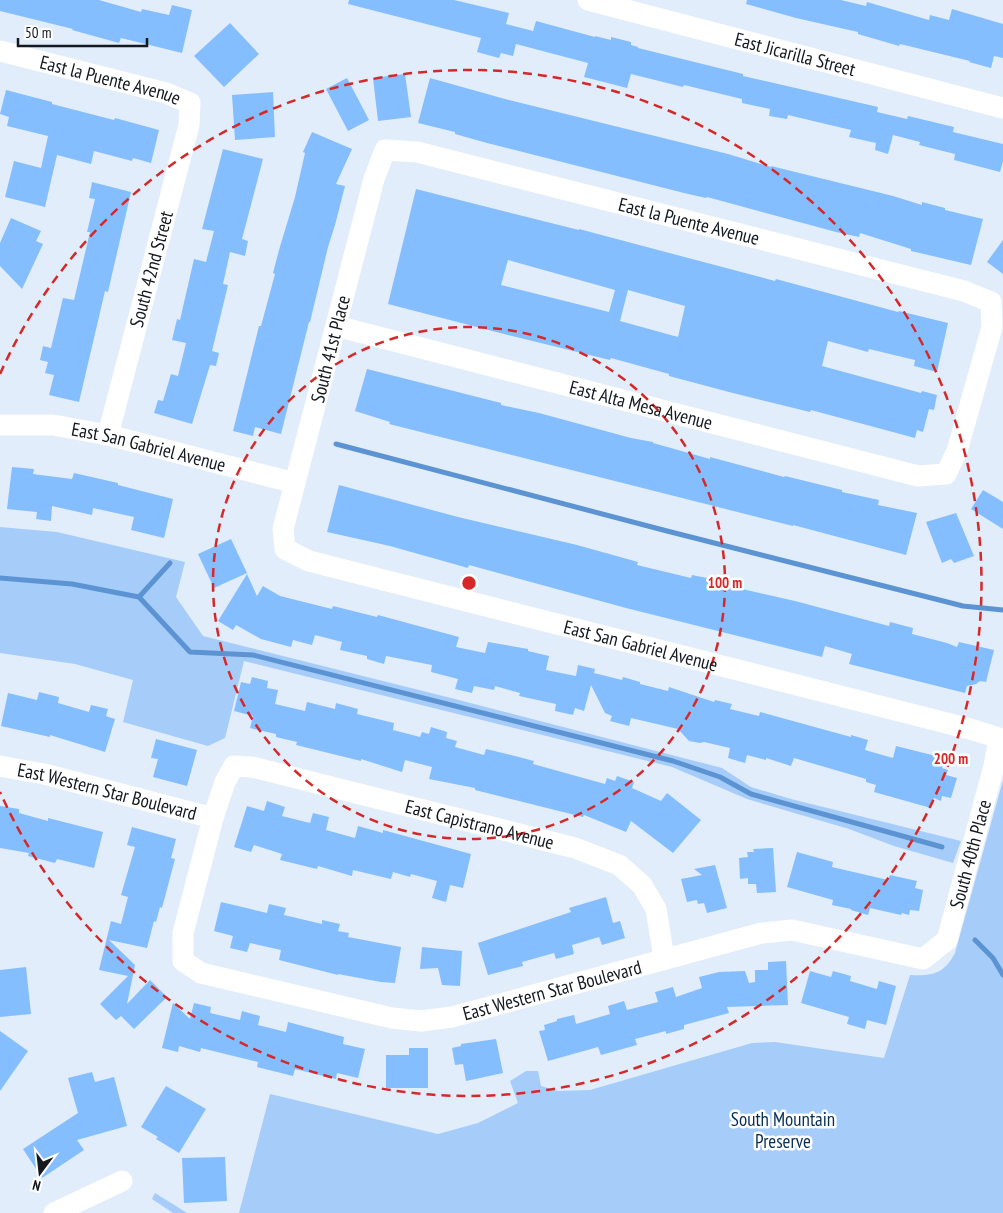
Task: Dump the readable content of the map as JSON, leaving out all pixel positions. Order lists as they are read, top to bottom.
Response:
{
  "streets": {
    "street": [
      "East Jicarilla Street",
      "East la Puente Avenue",
      "South 42nd Street",
      "South 41st Place",
      "East Alta Mesa Avenue",
      "East San Gabriel Avenue",
      "East Western Star Boulevard",
      "East Capistrano Avenue",
      "South 40th Place"
    ]
  },
  "crossings": [
    ["East la Puente Avenue", "South 42nd Street"],
    ["East la Puente Avenue", "South 41st Place"],
    ["East la Puente Avenue", "East Alta Mesa Avenue"],
    ["South 42nd Street", "East San Gabriel Avenue"],
    ["South 41st Place", "East Alta Mesa Avenue"],
    ["South 41st Place", "East San Gabriel Avenue"],
    ["East San Gabriel Avenue", "South 40th Place"],
    ["East Western Star Boulevard", "East Capistrano Avenue"],
    ["East Western Star Boulevard", "South 40th Place"]
  ],
  "parks": ["South Mountain Preserve"],
  "scale_bar": "50 m",
  "north": "bottom",
  "rings": ["100 m", "200 m"]
}
